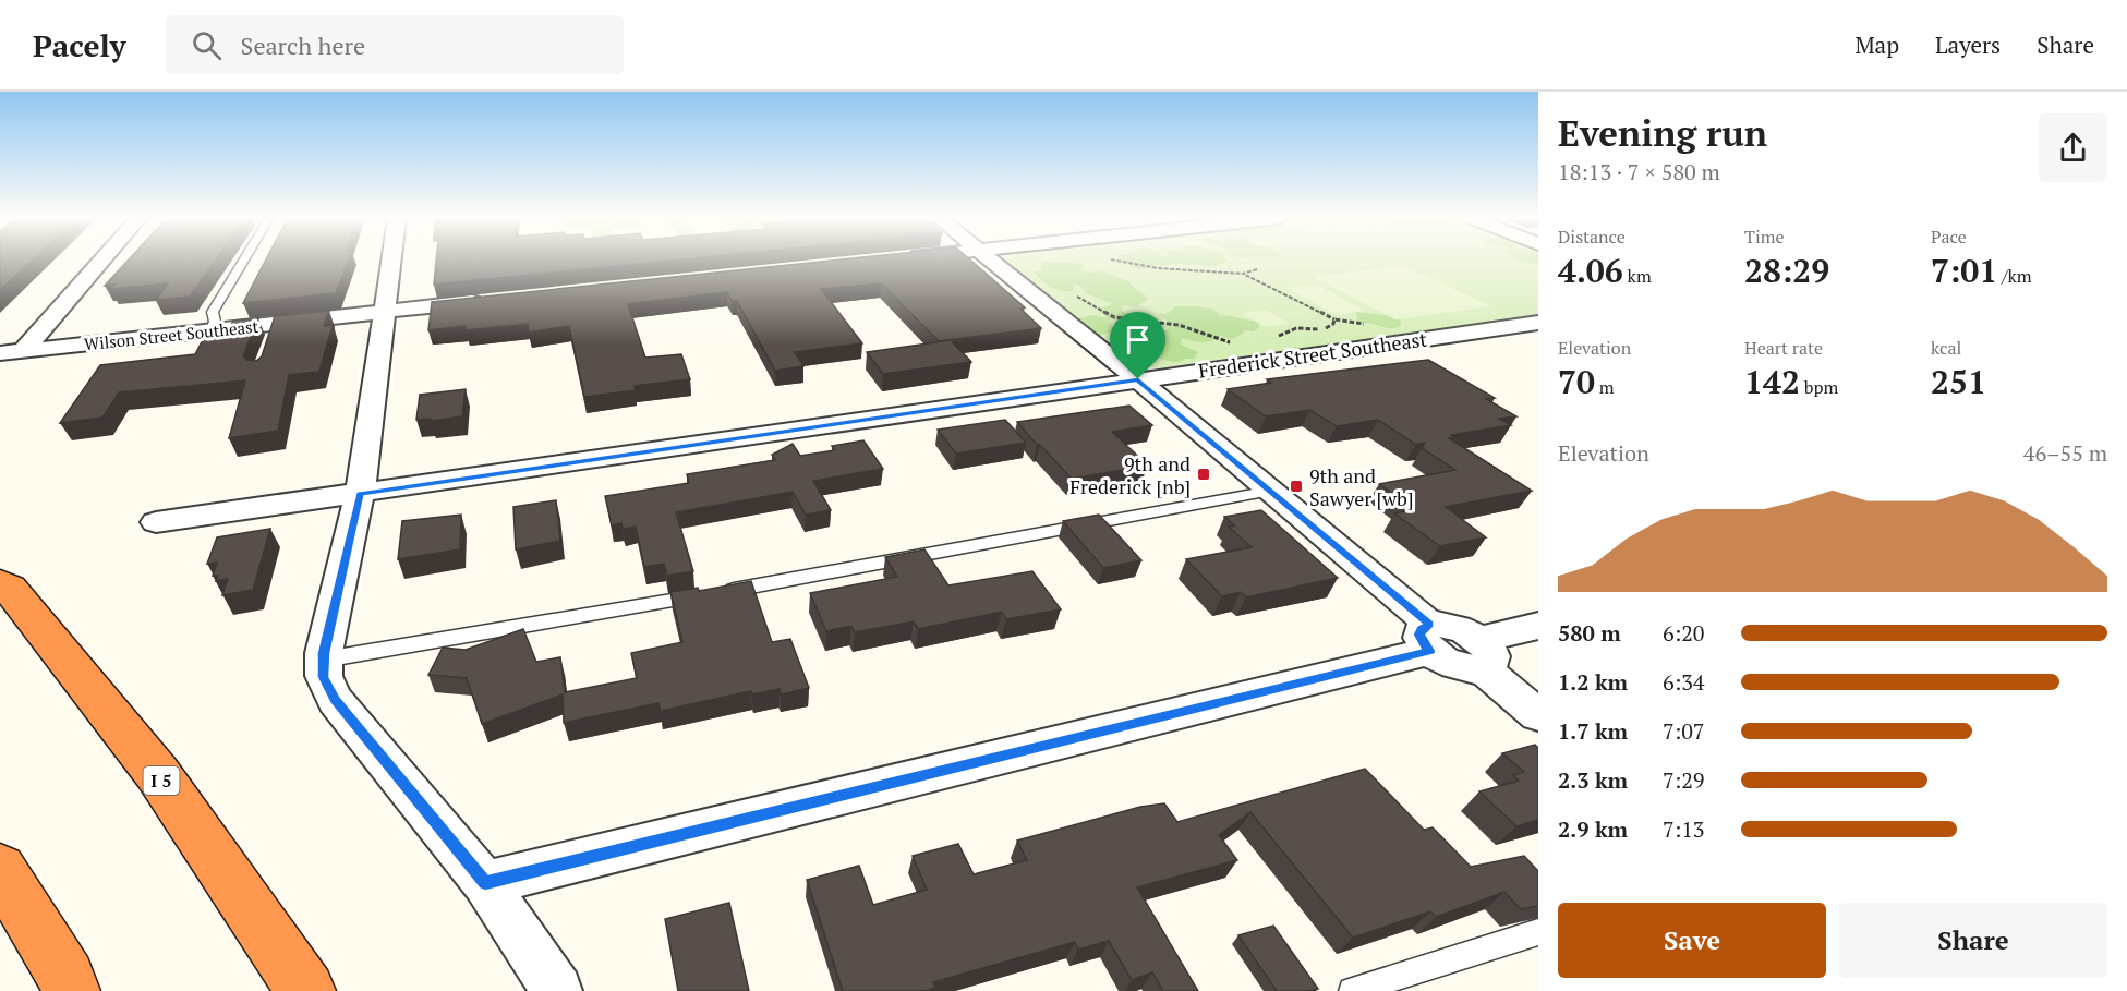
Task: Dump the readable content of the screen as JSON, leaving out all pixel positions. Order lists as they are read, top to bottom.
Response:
{
  "streets": {
    "highway": ["I 5"],
    "street": ["Wilson Street Southeast", "Frederick Street Southeast"]
  },
  "places": {
    "transit": ["9th and Frederick [nb]", "9th and Sawyer [wb]"]
  },
  "page": {
    "header": "Pacely",
    "search": "Search here",
    "nav": ["Map", "Layers", "Share"],
    "heading": ["Evening run", "18:13 · 7 × 580 m"],
    "stats": [
      ["Distance", "4.06 km"],
      ["Time", "28:29"],
      ["Pace", "7:01 /km"],
      ["Elevation", "70 m"],
      ["Heart rate", "142 bpm"],
      ["kcal", "251"]
    ],
    "chart": ["Elevation", "46–55 m"],
    "list": [
      {
        "name": "580 m",
        "note": "6:20"
      },
      {
        "name": "1.2 km",
        "note": "6:34"
      },
      {
        "name": "1.7 km",
        "note": "7:07"
      },
      {
        "name": "2.3 km",
        "note": "7:29"
      },
      {
        "name": "2.9 km",
        "note": "7:13"
      }
    ],
    "buttons": ["Save", "Share"]
  }
}
